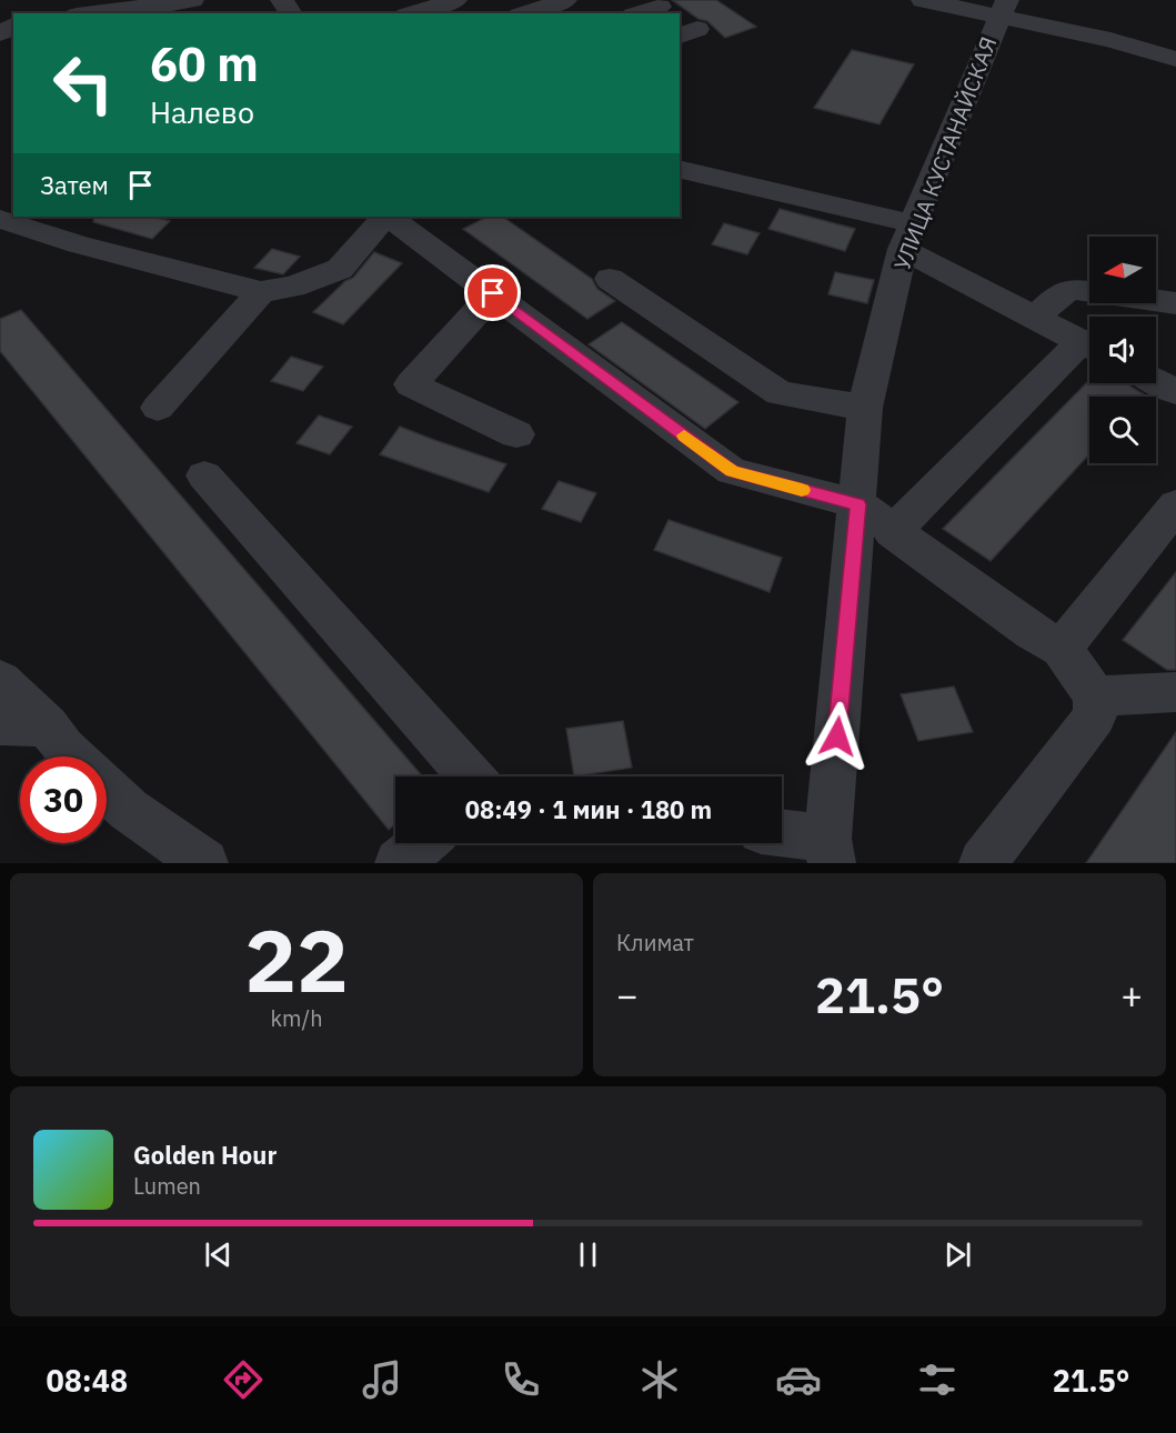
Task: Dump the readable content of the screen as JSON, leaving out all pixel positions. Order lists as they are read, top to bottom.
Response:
{
  "streets": {
    "street": ["УЛИЦА КУСТАНАЙСКАЯ"]
  },
  "north": "left",
  "page": {
    "turn": ["60 m", "Налево"],
    "then": "Затем",
    "limit": "30",
    "trip": "08:49 · 1 мин · 180 m",
    "tile": [
      ["22", "km/h"],
      "Климат"
    ],
    "heat": ["−", "21.5°", "+"],
    "song": ["Golden Hour", "Lumen"],
    "tabs": ["08:48", "21.5°"]
  }
}
